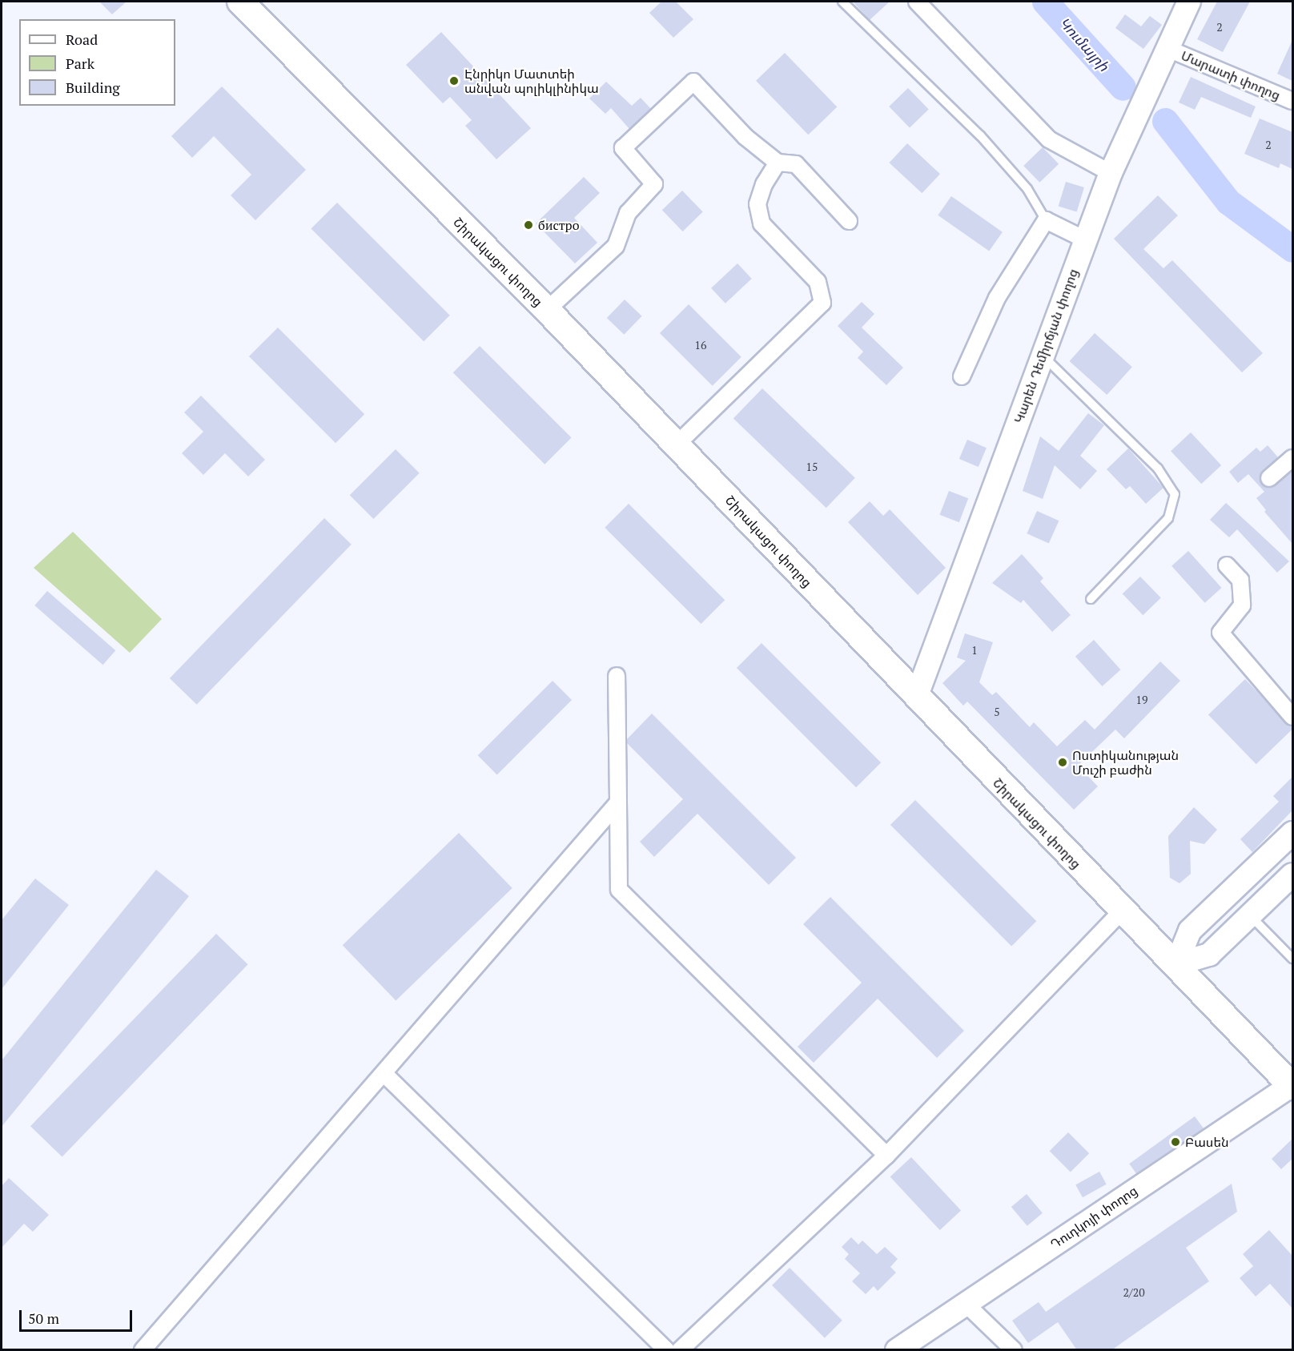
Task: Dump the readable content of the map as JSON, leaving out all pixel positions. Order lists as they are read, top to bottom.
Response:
{
  "streets": {
    "main road": ["Շիրակացու փողոց"],
    "street": ["Մարատի փողոց", "Կարեն Դեմիրճյան փողոց", "Դուդկոյի փողոց"]
  },
  "crossings": [
    ["Մարատի փողոց", "Կարեն Դեմիրճյան փողոց"],
    ["Շիրակացու փողոց", "Կարեն Դեմիրճյան փողոց"],
    ["Շիրակացու փողոց", "Դուդկոյի փողոց"]
  ],
  "water": ["Կումայրի"],
  "places": [
    "Էնրիկո Մատտեի անվան պոլիկլինիկա",
    "бистро",
    "Ոստիկանության Մուշի բաժին",
    "Բասեն"
  ],
  "house_numbers": [
    "2",
    "2",
    "16",
    "15",
    "1",
    "19",
    "5",
    "2/20"
  ],
  "legend": ["Road", "Park", "Building"],
  "scale_bar": "50 m"
}
